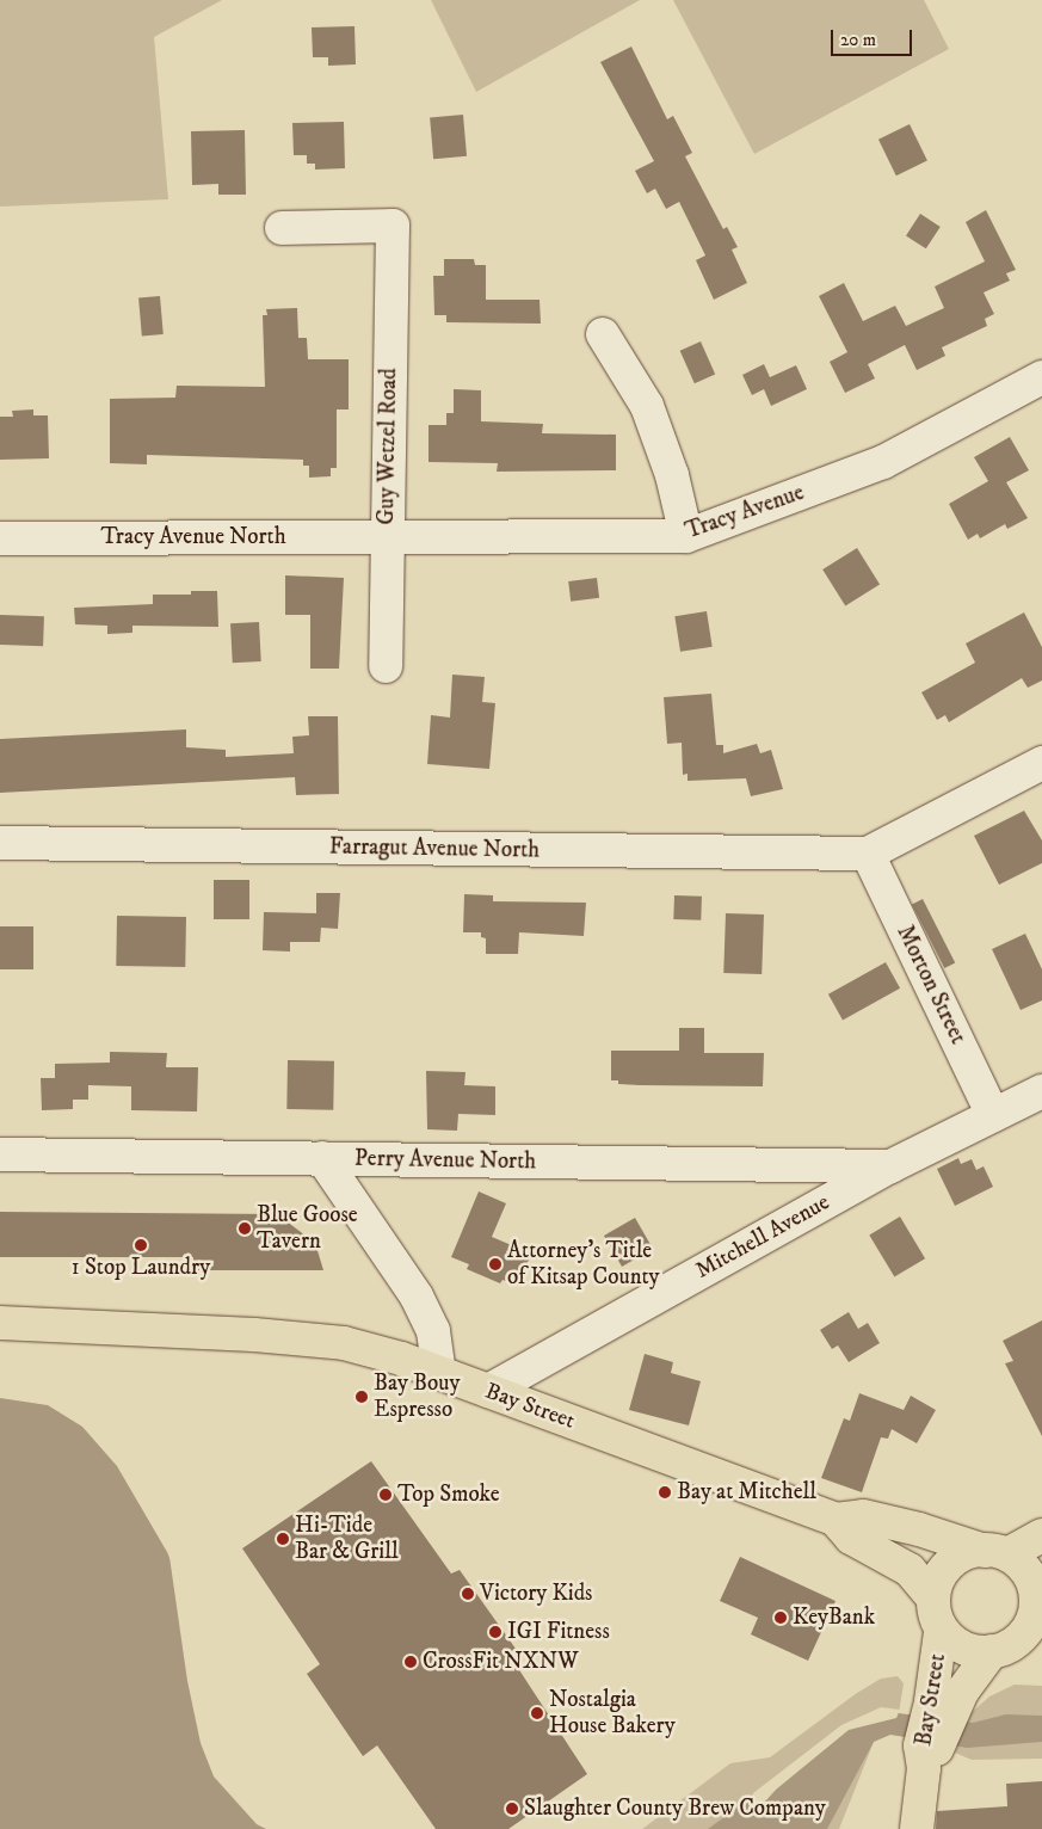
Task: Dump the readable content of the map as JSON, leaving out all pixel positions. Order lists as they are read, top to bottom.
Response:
{
  "streets": {
    "main road": ["Bay Street"],
    "street": [
      "Guy Wetzel Road",
      "Tracy Avenue",
      "Tracy Avenue North",
      "Farragut Avenue North",
      "Morton Street",
      "Perry Avenue North",
      "Mitchell Avenue"
    ]
  },
  "crossings": [
    ["Guy Wetzel Road", "Tracy Avenue"],
    ["Guy Wetzel Road", "Tracy Avenue North"],
    ["Tracy Avenue", "Tracy Avenue North"],
    ["Farragut Avenue North", "Morton Street"],
    ["Morton Street", "Mitchell Avenue"],
    ["Perry Avenue North", "Mitchell Avenue"],
    ["Mitchell Avenue", "Bay Street"]
  ],
  "places": [
    "Blue Goose Tavern",
    "1 Stop Laundry",
    "Attorney's Title of Kitsap County",
    "Bay Bouy Espresso",
    "Bay at Mitchell",
    "Top Smoke",
    "Hi-Tide Bar & Grill",
    "Victory Kids",
    "KeyBank",
    "IGI Fitness",
    "CrossFit NXNW",
    "Nostalgia House Bakery",
    "Slaughter County Brew Company"
  ],
  "scale_bar": "20 m"
}
